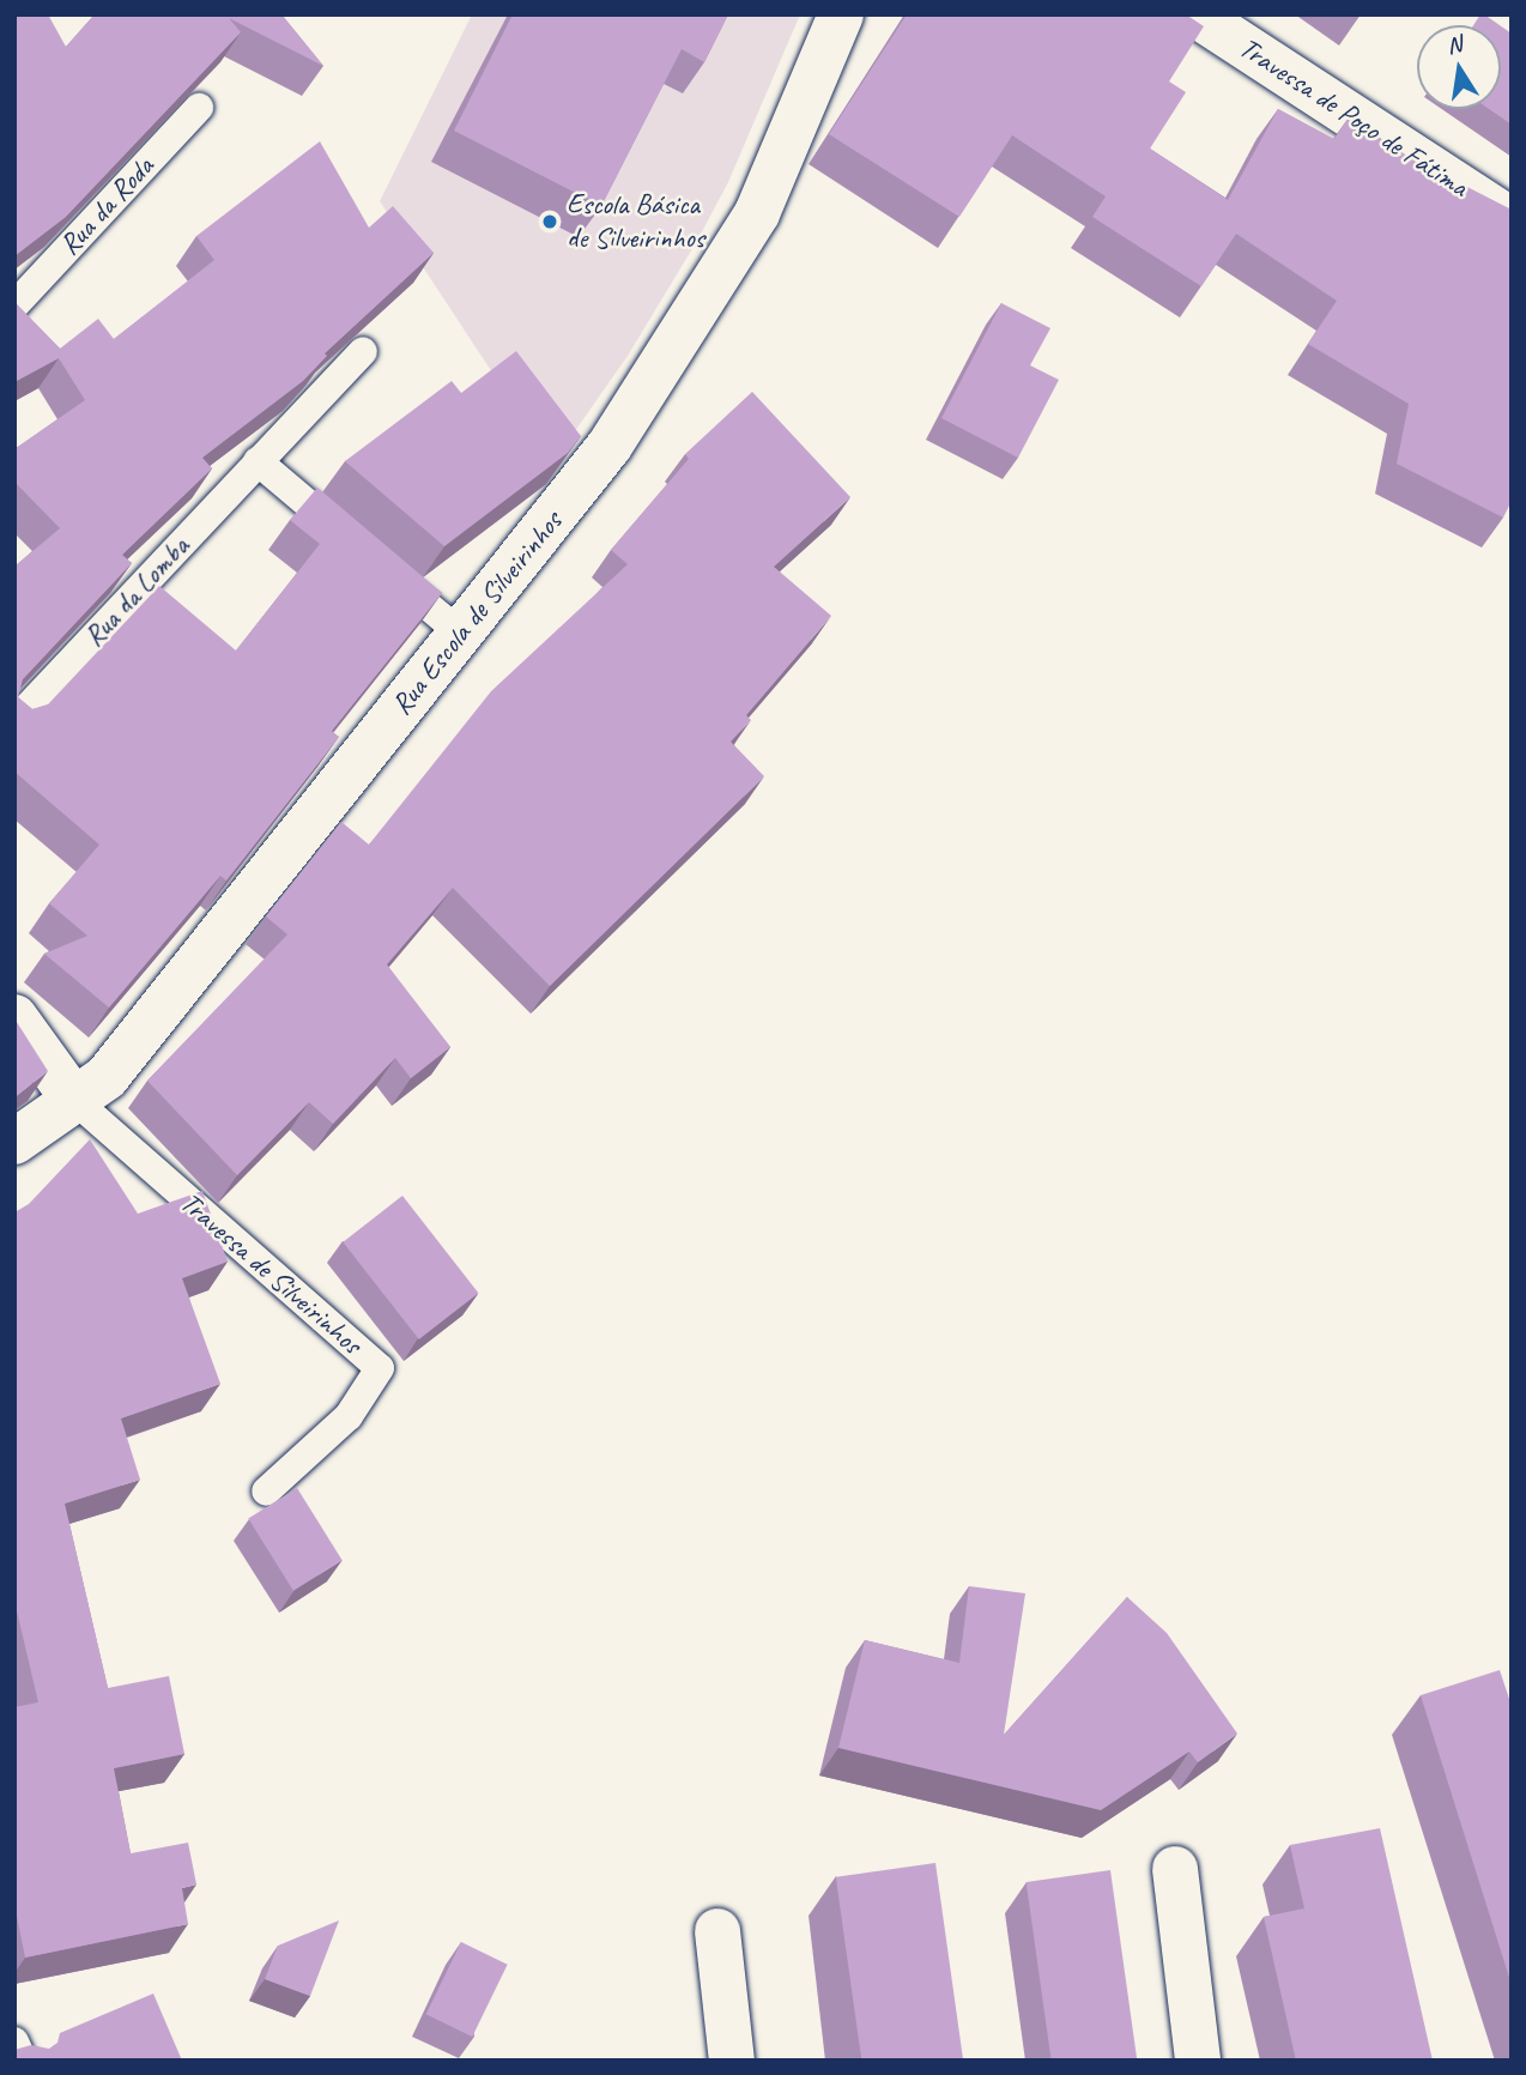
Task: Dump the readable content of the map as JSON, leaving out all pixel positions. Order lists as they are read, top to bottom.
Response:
{
  "streets": {
    "street": ["Travessa de Poço de Fátima", "Rua Escola de Silveirinhos"],
    "lane": ["Rua da Roda", "Rua da Lomba", "Travessa de Silveirinhos"]
  },
  "crossings": [
    ["Rua Escola de Silveirinhos", "Travessa de Silveirinhos"]
  ],
  "places": ["Escola Básica de Silveirinhos"],
  "north": "top"
}
